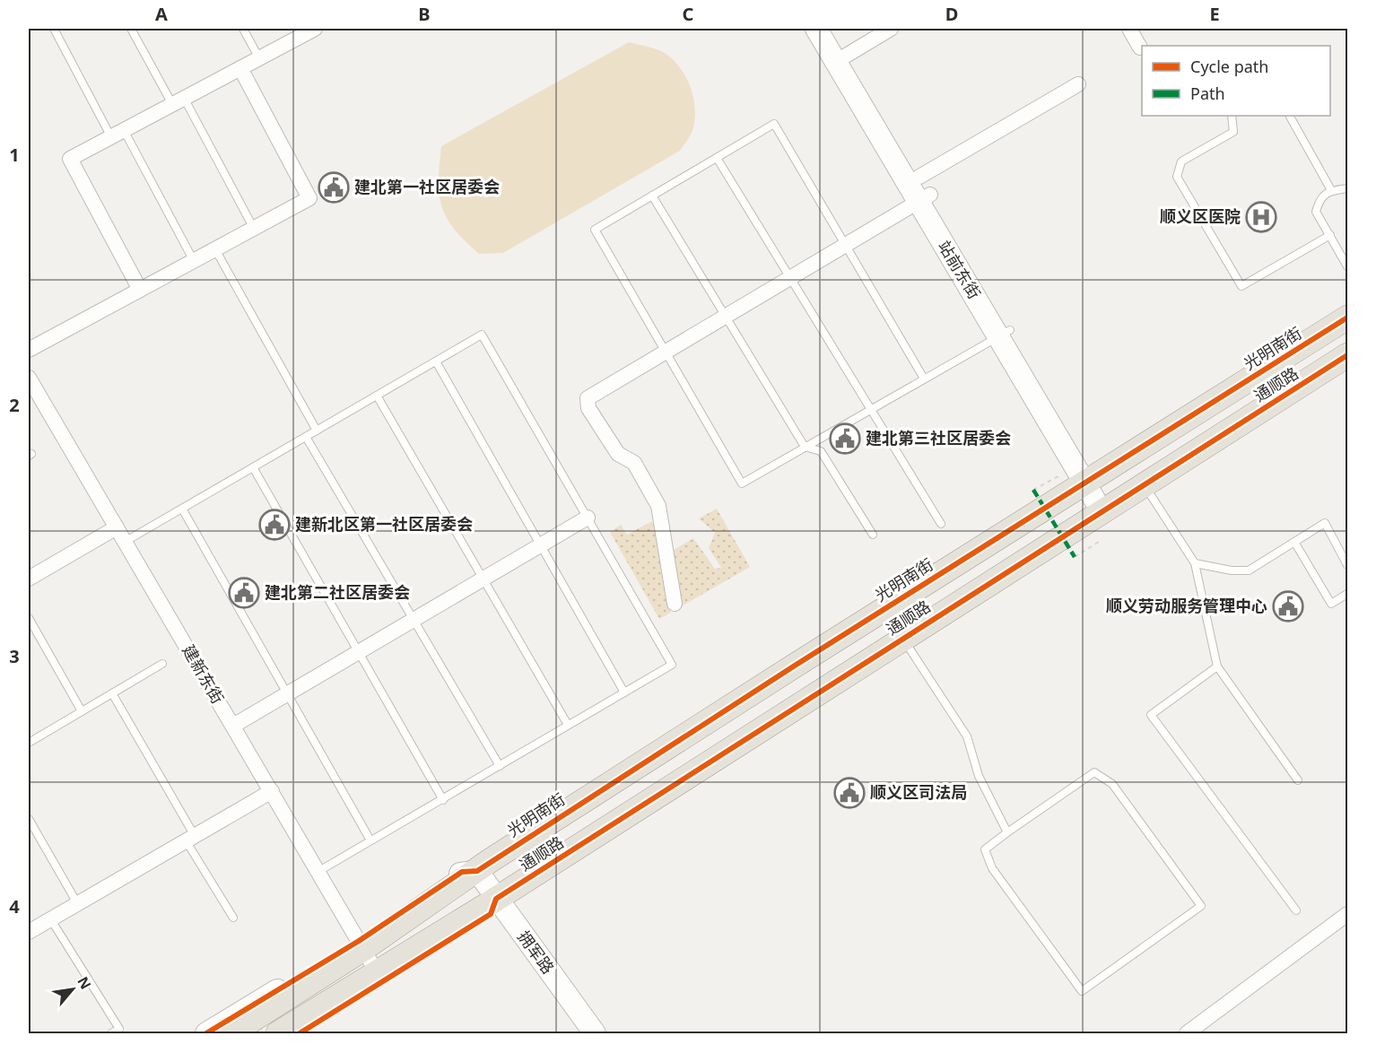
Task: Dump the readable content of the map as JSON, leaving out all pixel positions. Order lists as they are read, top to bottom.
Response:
{
  "streets": {
    "main road": ["光明南街", "通顺路"],
    "street": ["站前东街", "建新东街", "拥军路"]
  },
  "crossings": [
    ["站前东街", "光明南街"],
    ["站前东街", "通顺路"],
    ["光明南街", "拥军路"],
    ["通顺路", "建新东街"],
    ["通顺路", "拥军路"]
  ],
  "places": {
    "public building": [
      "建北第一社区居委会",
      "建北第三社区居委会",
      "建新北区第一社区居委会",
      "建北第二社区居委会",
      "顺义劳动服务管理中心",
      "顺义区司法局"
    ],
    "hospital": ["顺义区医院"]
  },
  "legend": ["Cycle path", "Path"],
  "north": "top right",
  "grid": {
    "columns": [
      "A",
      "B",
      "C",
      "D",
      "E"
    ],
    "rows": [
      "1",
      "2",
      "3",
      "4"
    ]
  }
}
